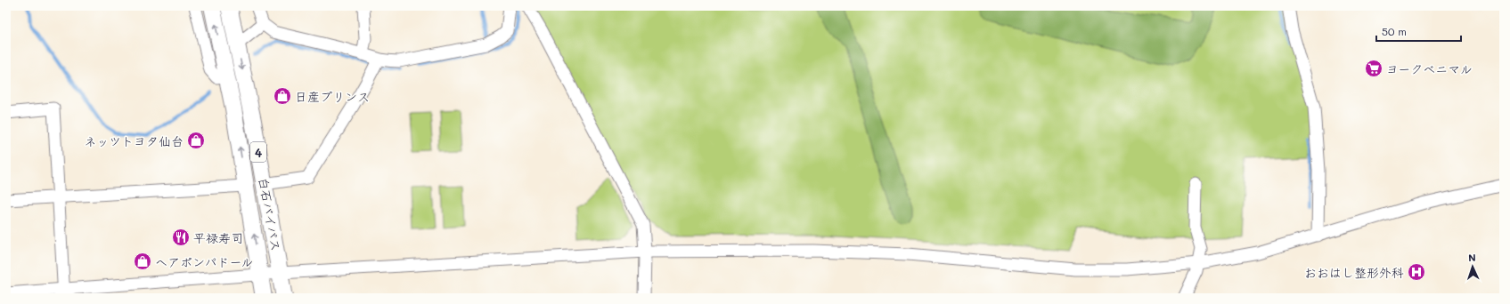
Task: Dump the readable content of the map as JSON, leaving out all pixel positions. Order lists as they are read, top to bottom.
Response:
{
  "streets": {
    "highway": ["4", "白石バイパス"]
  },
  "places": {
    "supermarket": ["ヨークベニマル"],
    "shop": ["日産プリンス", "ネッツトヨタ仙台", "ヘアポンパドール"],
    "restaurant": ["平禄寿司"],
    "hospital": ["おおはし整形外科"]
  },
  "scale_bar": "50 m",
  "north": "top"
}
